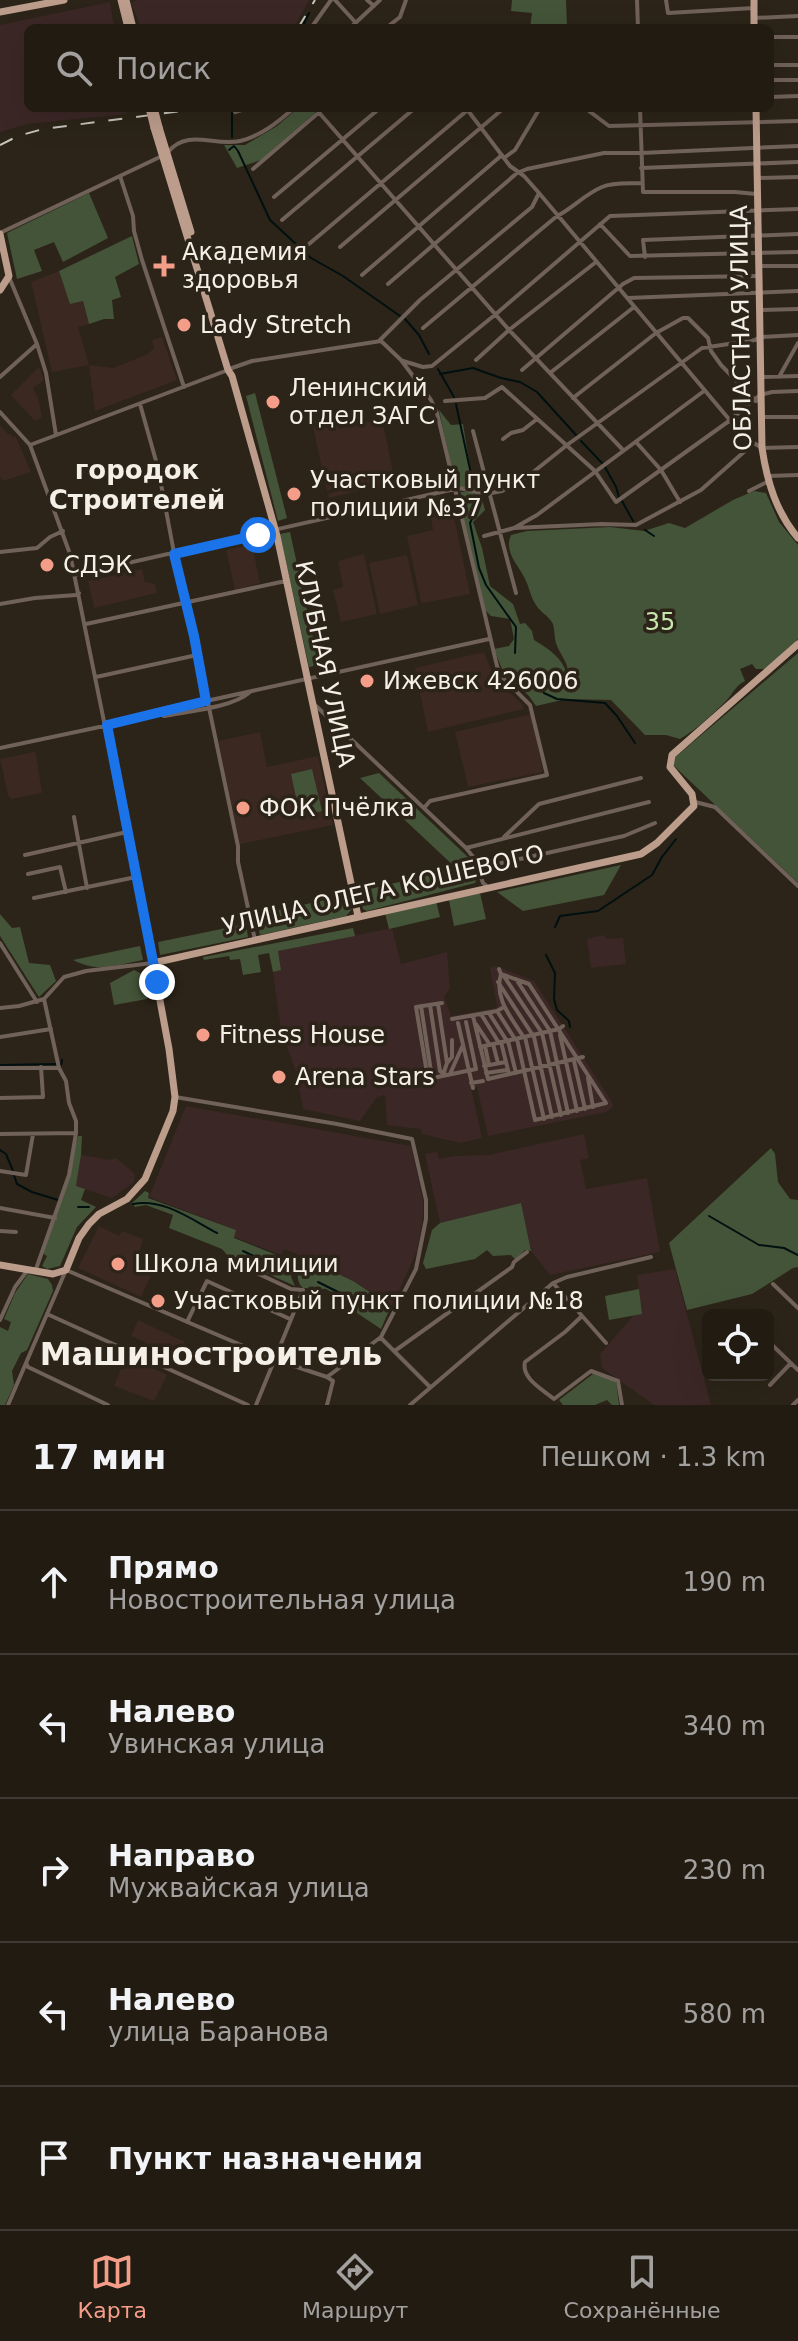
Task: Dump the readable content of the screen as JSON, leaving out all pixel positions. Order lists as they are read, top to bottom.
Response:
{
  "streets": {
    "main road": ["ОБЛАСТНАЯ УЛИЦА", "КЛУБНАЯ УЛИЦА", "УЛИЦА ОЛЕГА КОШЕВОГО"]
  },
  "crossings": [
    ["КЛУБНАЯ УЛИЦА", "УЛИЦА ОЛЕГА КОШЕВОГО"]
  ],
  "districts": ["городок Строителей", "Машиностроитель"],
  "parks": ["35"],
  "places": {
    "health": ["Академия здоровья"],
    "other": [
      "Lady Stretch",
      "Ленинский отдел ЗАГС",
      "Участковый пункт полиции №37",
      "СДЭК",
      "Ижевск 426006",
      "ФОК Пчёлка",
      "Fitness House",
      "Arena Stars",
      "Школа милиции",
      "Участковый пункт полиции №18"
    ]
  },
  "page": {
    "search": "Поиск",
    "heading": ["17 мин", "Пешком · 1.3 km"],
    "list": [
      ["Прямо", "Новостроительная улица", "190 m"],
      ["Налево", "Увинская улица", "340 m"],
      ["Направо", "Мужвайская улица", "230 m"],
      ["Налево", "улица Баранова", "580 m"],
      "Пункт назначения"
    ],
    "nav": ["Карта", "Маршрут", "Сохранённые"]
  }
}
